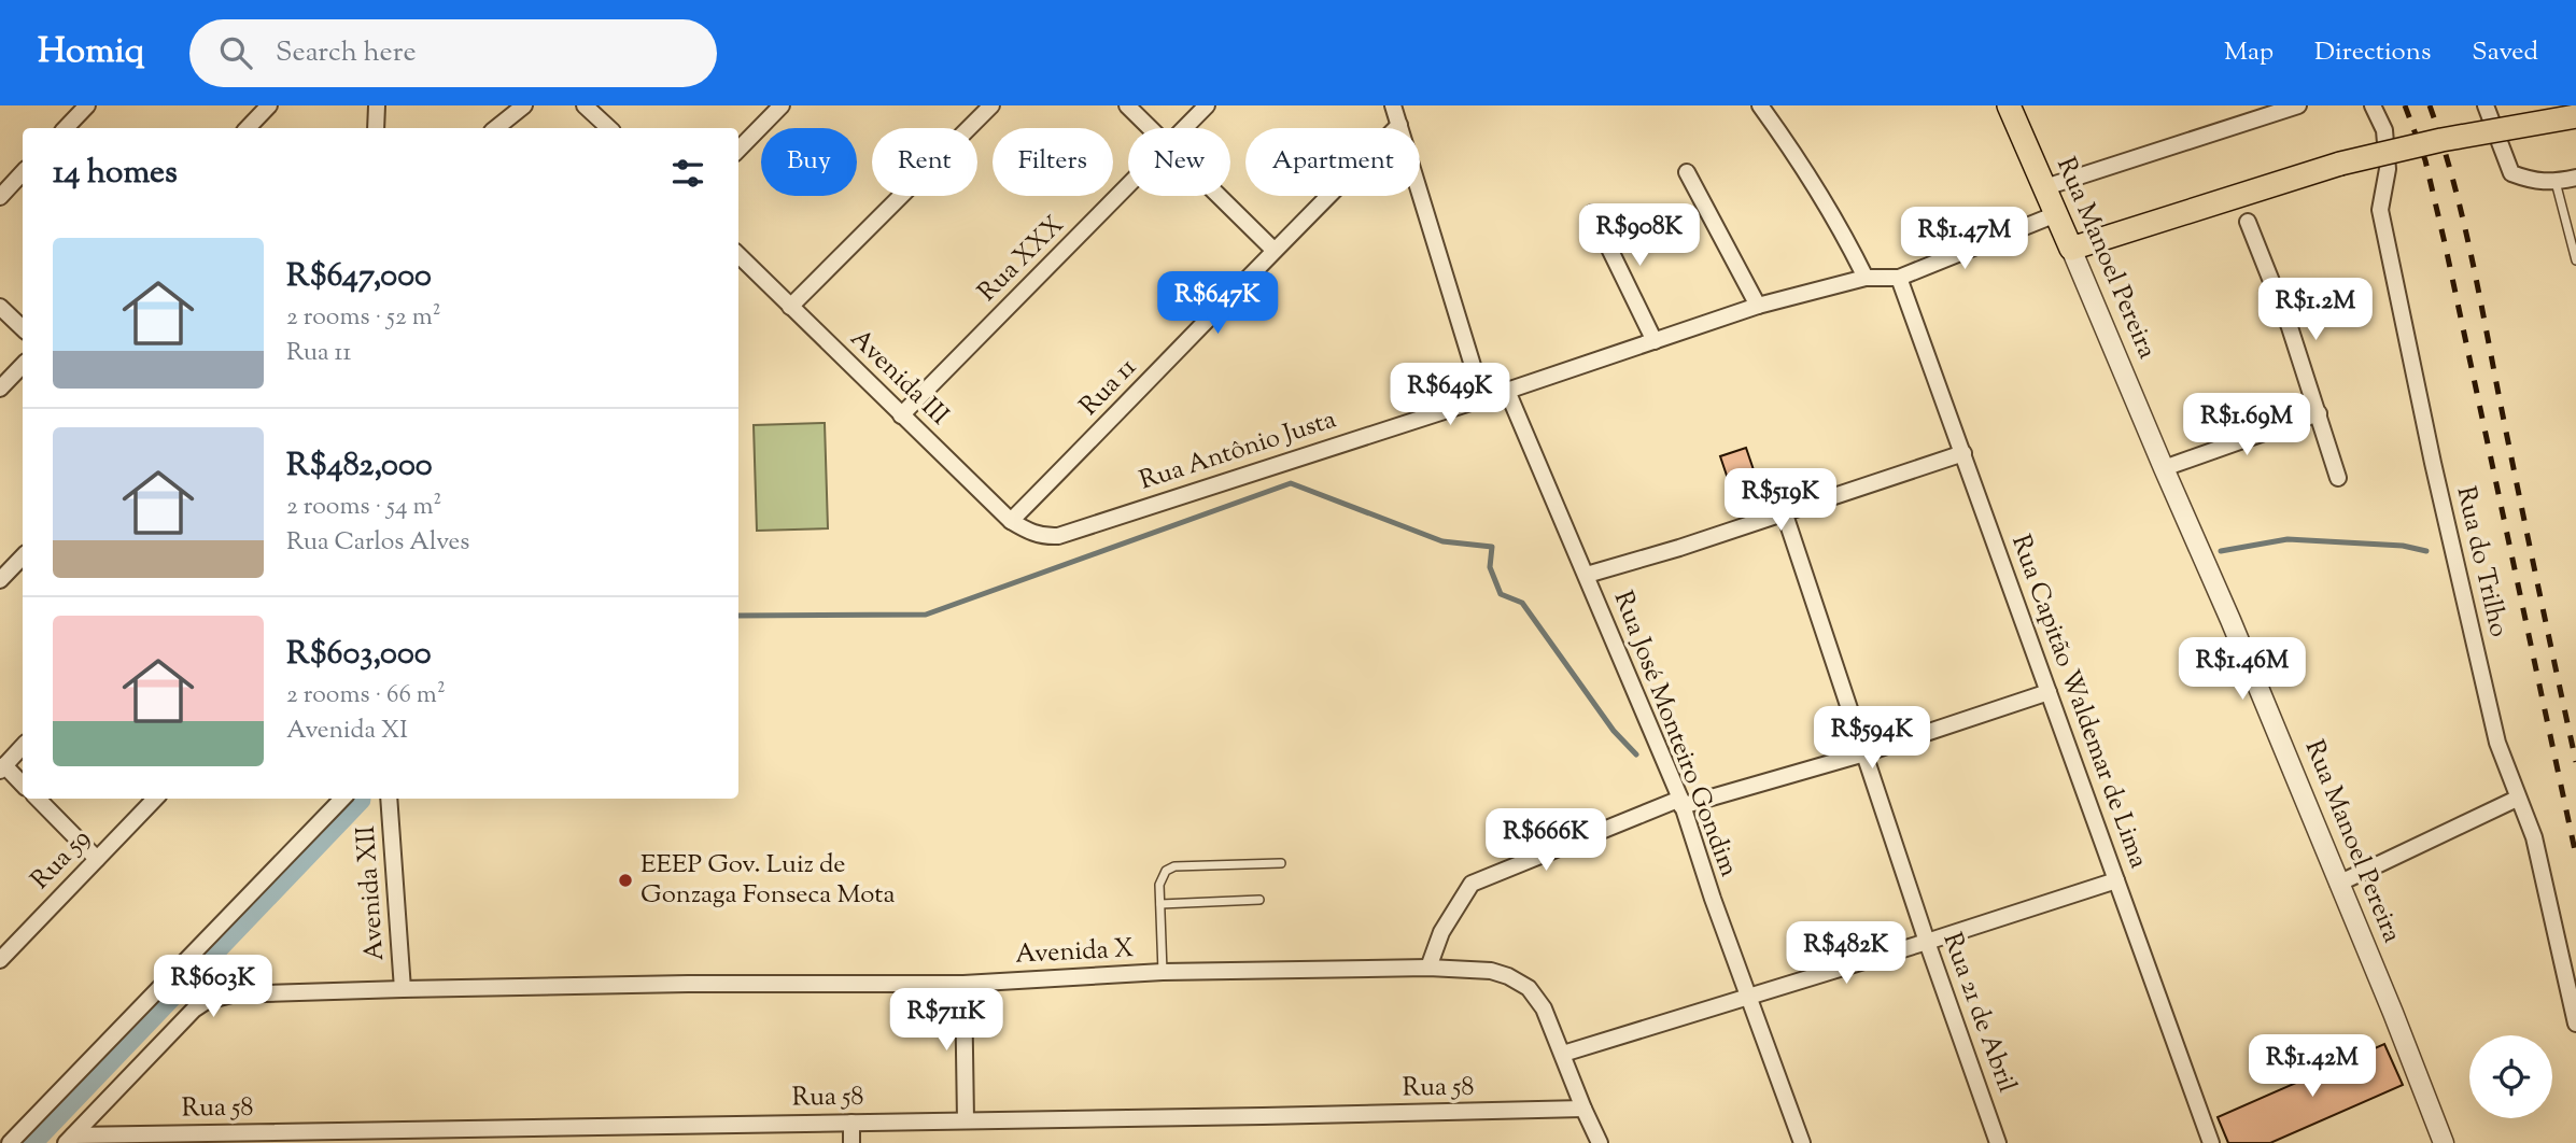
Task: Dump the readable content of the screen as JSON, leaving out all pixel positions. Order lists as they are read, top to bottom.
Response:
{
  "streets": {
    "main road": ["Rua Manoel Pereira"],
    "street": [
      "Rua XXX",
      "Avenida III",
      "Rua 11",
      "Rua Antônio Justa",
      "Rua do Trilho",
      "Rua Capitão Waldemar de Lima",
      "Rua José Monteiro Gondim",
      "Rua 59",
      "Avenida XII",
      "Avenida X",
      "Rua 21 de Abril",
      "Rua 58"
    ]
  },
  "crossings": [
    ["Rua Manoel Pereira", "Rua Antônio Justa"],
    ["Rua XXX", "Avenida III"],
    ["Avenida III", "Rua 11"],
    ["Avenida III", "Rua Antônio Justa"],
    ["Rua Antônio Justa", "Rua Capitão Waldemar de Lima"],
    ["Rua Antônio Justa", "Rua José Monteiro Gondim"],
    ["Avenida XII", "Avenida X"],
    ["Avenida X", "Rua 58"]
  ],
  "places": ["EEEP Gov. Luiz de Gonzaga Fonseca Mota"],
  "page": {
    "header": "Homiq",
    "search": "Search here",
    "nav": ["Map", "Directions", "Saved"],
    "chip": [
      "Buy",
      "Rent",
      "Filters",
      "New",
      "Apartment"
    ],
    "heading": "14 homes",
    "price": [
      "R$908K",
      "R$1.47M",
      "R$647K",
      "R$1.2M",
      "R$649K",
      "R$1.69M",
      "R$519K",
      "R$1.46M",
      "R$594K",
      "R$666K",
      "R$482K",
      "R$603K",
      "R$711K",
      "R$1.42M"
    ],
    "list": [
      {
        "name": "R$647,000",
        "note": "2 rooms · 52 m² · Rua 11"
      },
      {
        "name": "R$482,000",
        "note": "2 rooms · 54 m² · Rua Carlos Alves"
      },
      {
        "name": "R$603,000",
        "note": "2 rooms · 66 m² · Avenida XI"
      }
    ]
  }
}
